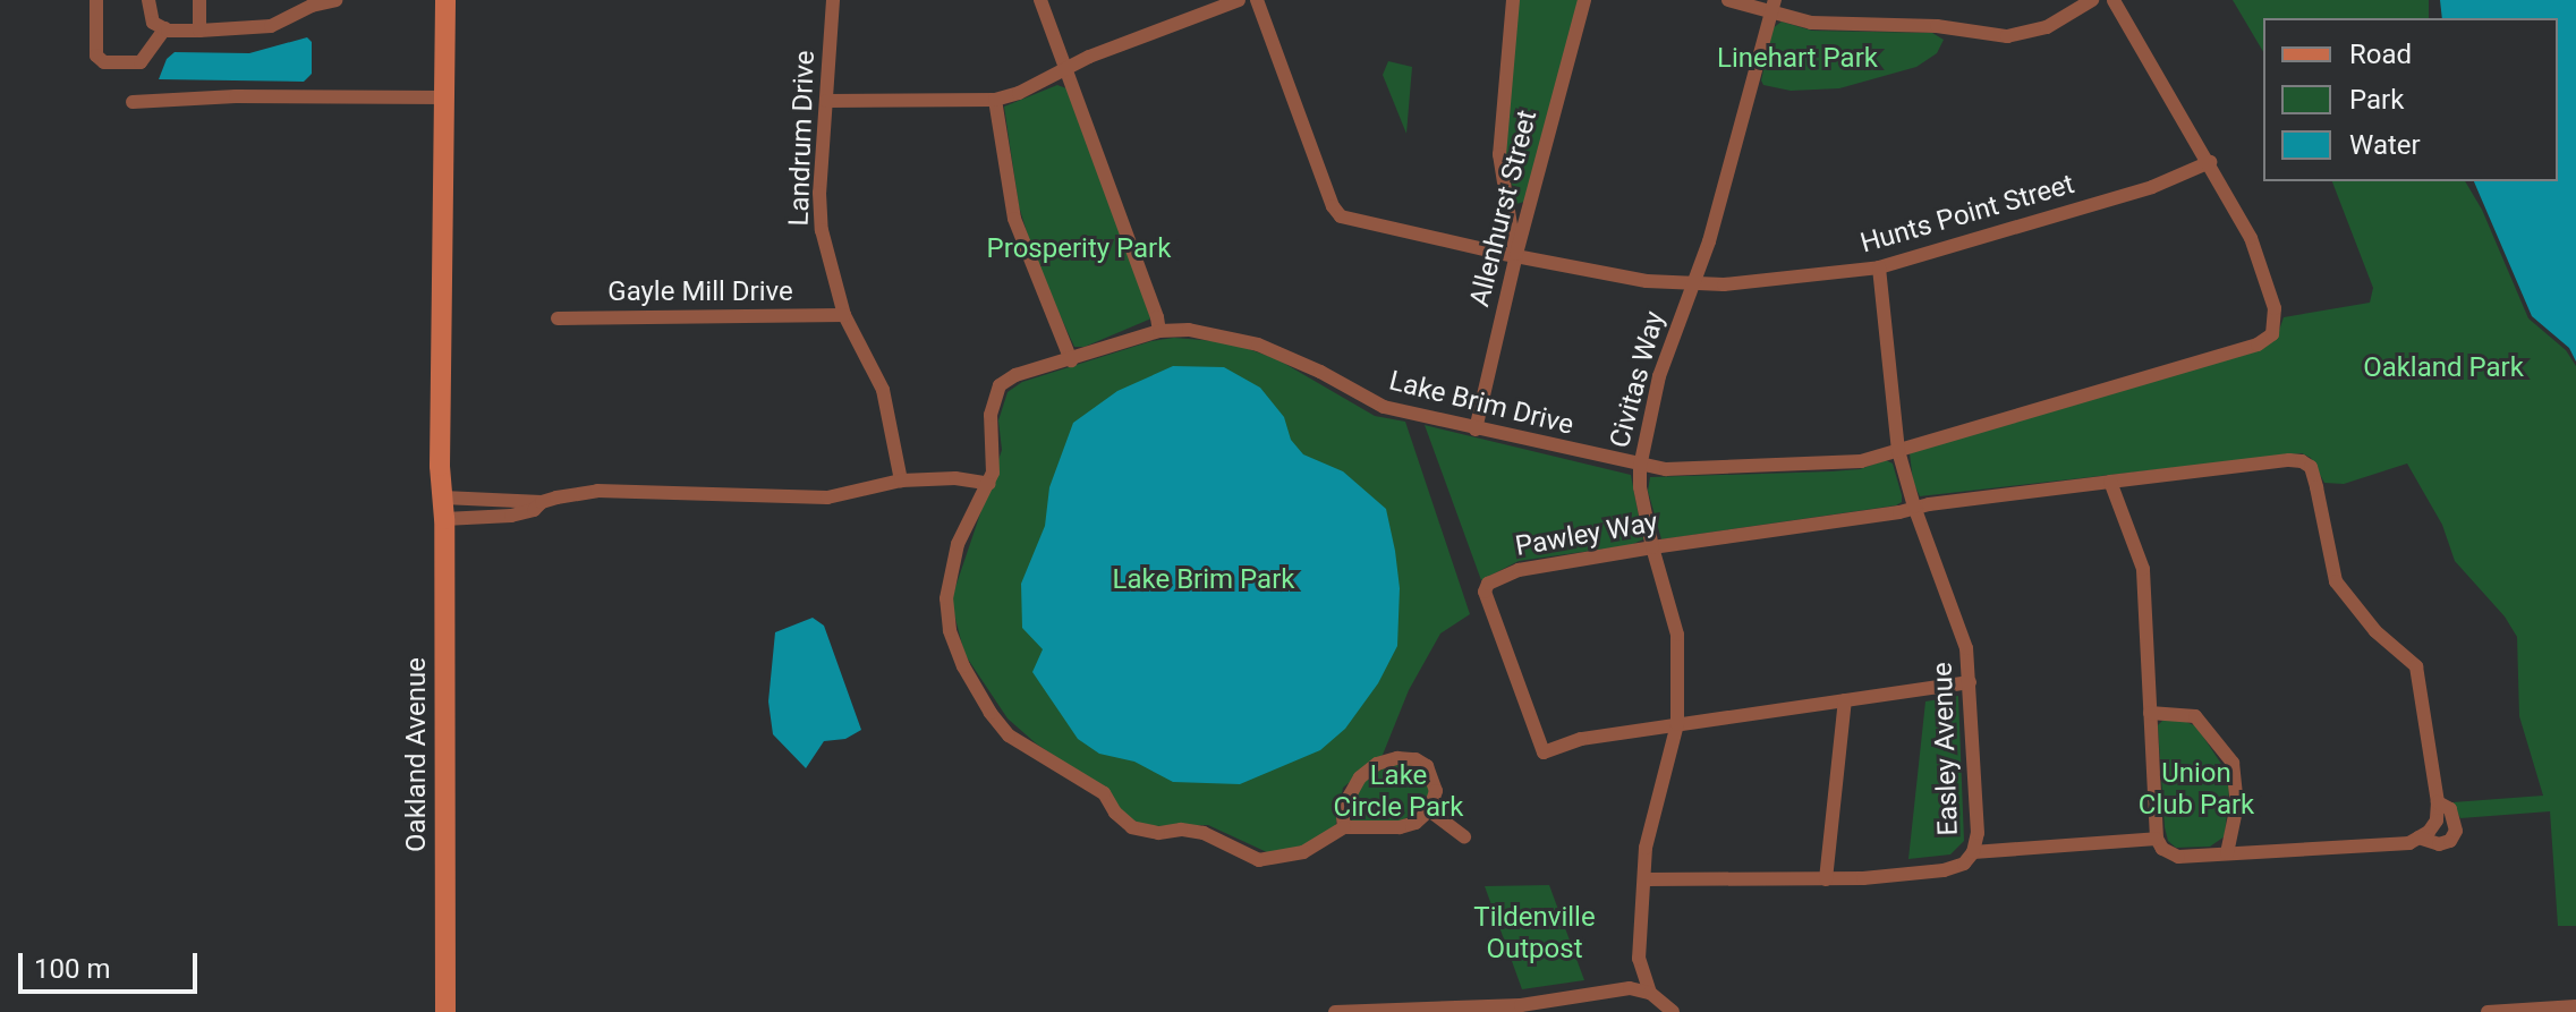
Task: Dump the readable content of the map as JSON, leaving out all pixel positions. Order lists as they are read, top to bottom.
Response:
{
  "streets": {
    "street": [
      "Landrum Drive",
      "Allenhurst Street",
      "Hunts Point Street",
      "Gayle Mill Drive",
      "Civitas Way",
      "Lake Brim Drive",
      "Pawley Way",
      "Easley Avenue",
      "Oakland Avenue"
    ]
  },
  "crossings": [
    ["Landrum Drive", "Gayle Mill Drive"],
    ["Allenhurst Street", "Hunts Point Street"],
    ["Allenhurst Street", "Lake Brim Drive"],
    ["Hunts Point Street", "Civitas Way"],
    ["Hunts Point Street", "Lake Brim Drive"],
    ["Hunts Point Street", "Easley Avenue"],
    ["Civitas Way", "Lake Brim Drive"],
    ["Civitas Way", "Pawley Way"],
    ["Civitas Way", "Easley Avenue"],
    ["Lake Brim Drive", "Easley Avenue"],
    ["Pawley Way", "Easley Avenue"]
  ],
  "parks": [
    "Linehart Park",
    "Prosperity Park",
    "Oakland Park",
    "Lake Brim Park",
    "Union Club Park",
    "Lake Circle Park",
    "Tildenville Outpost"
  ],
  "legend": ["Road", "Park", "Water"],
  "scale_bar": "100 m"
}
